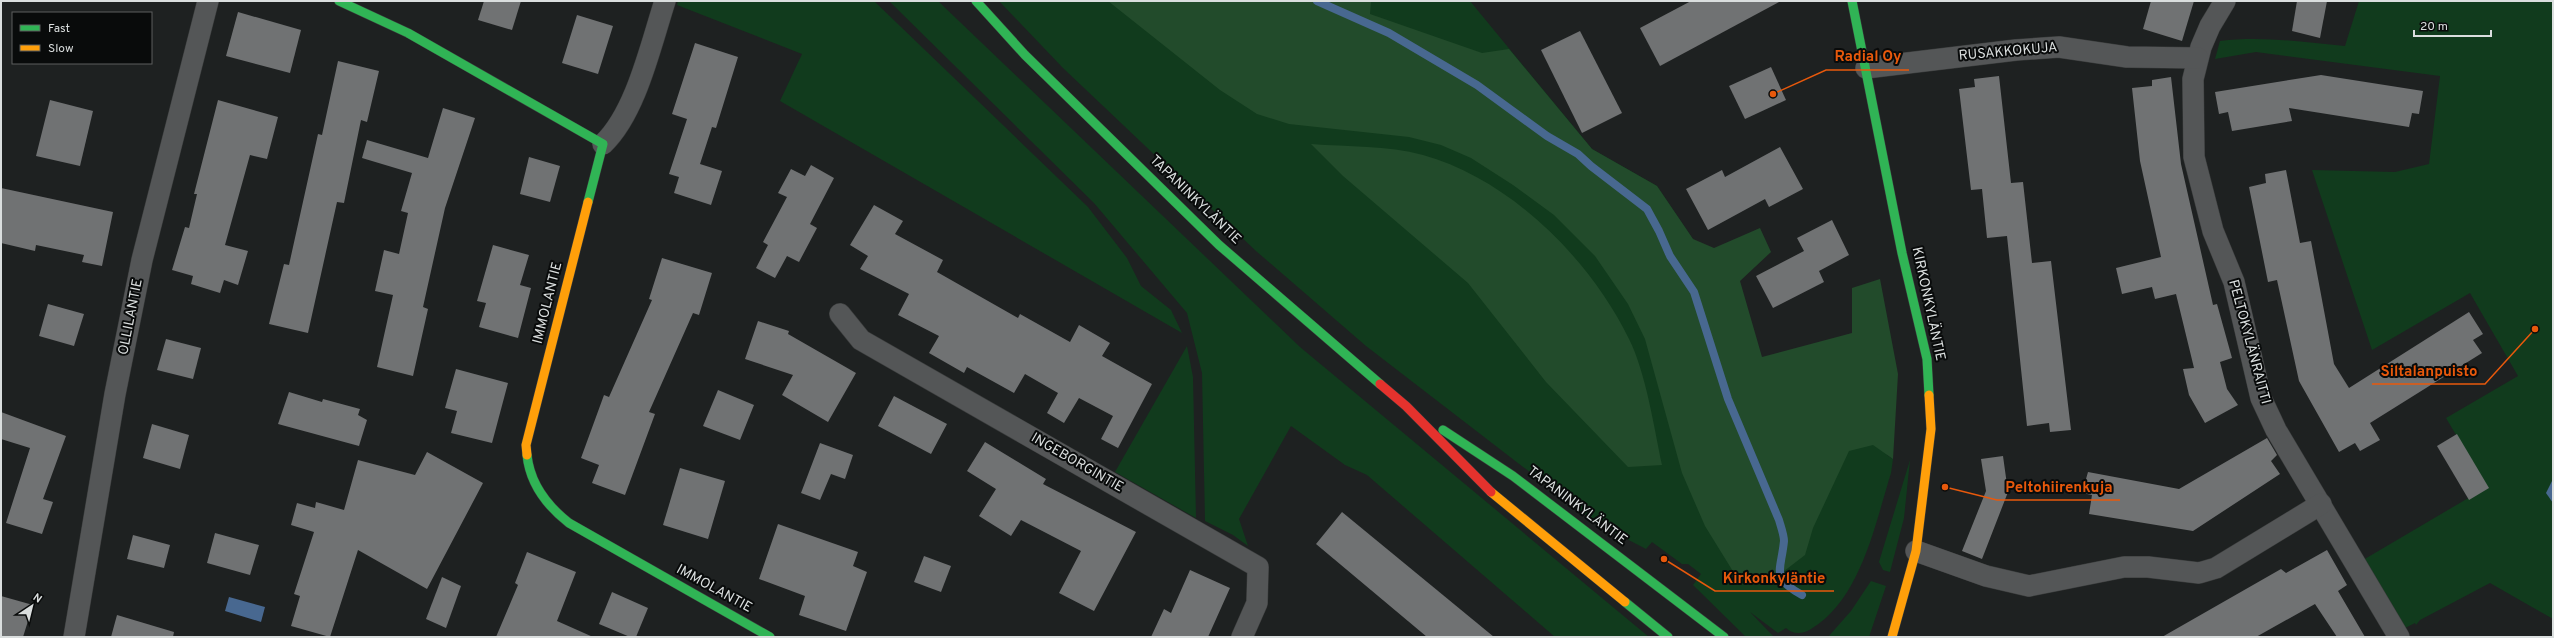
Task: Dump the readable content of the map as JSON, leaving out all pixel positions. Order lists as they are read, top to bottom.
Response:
{
  "streets": {
    "street": [
      "RUSAKKOKUJA",
      "TAPANINKYLÄNTIE",
      "IMMOLANTIE",
      "KIRKONKYLÄNTIE",
      "OLLILANTIE",
      "PELTOKYLÄNRAITTI",
      "INGEBORGINTIE"
    ]
  },
  "crossings": [
    ["RUSAKKOKUJA", "KIRKONKYLÄNTIE"],
    ["RUSAKKOKUJA", "PELTOKYLÄNRAITTI"]
  ],
  "places": [
    "Radial Oy",
    "Siltalanpuisto",
    "Peltohiirenkuja",
    "Kirkonkyläntie"
  ],
  "legend": ["Fast", "Slow"],
  "scale_bar": "20 m",
  "north": "top right"
}
